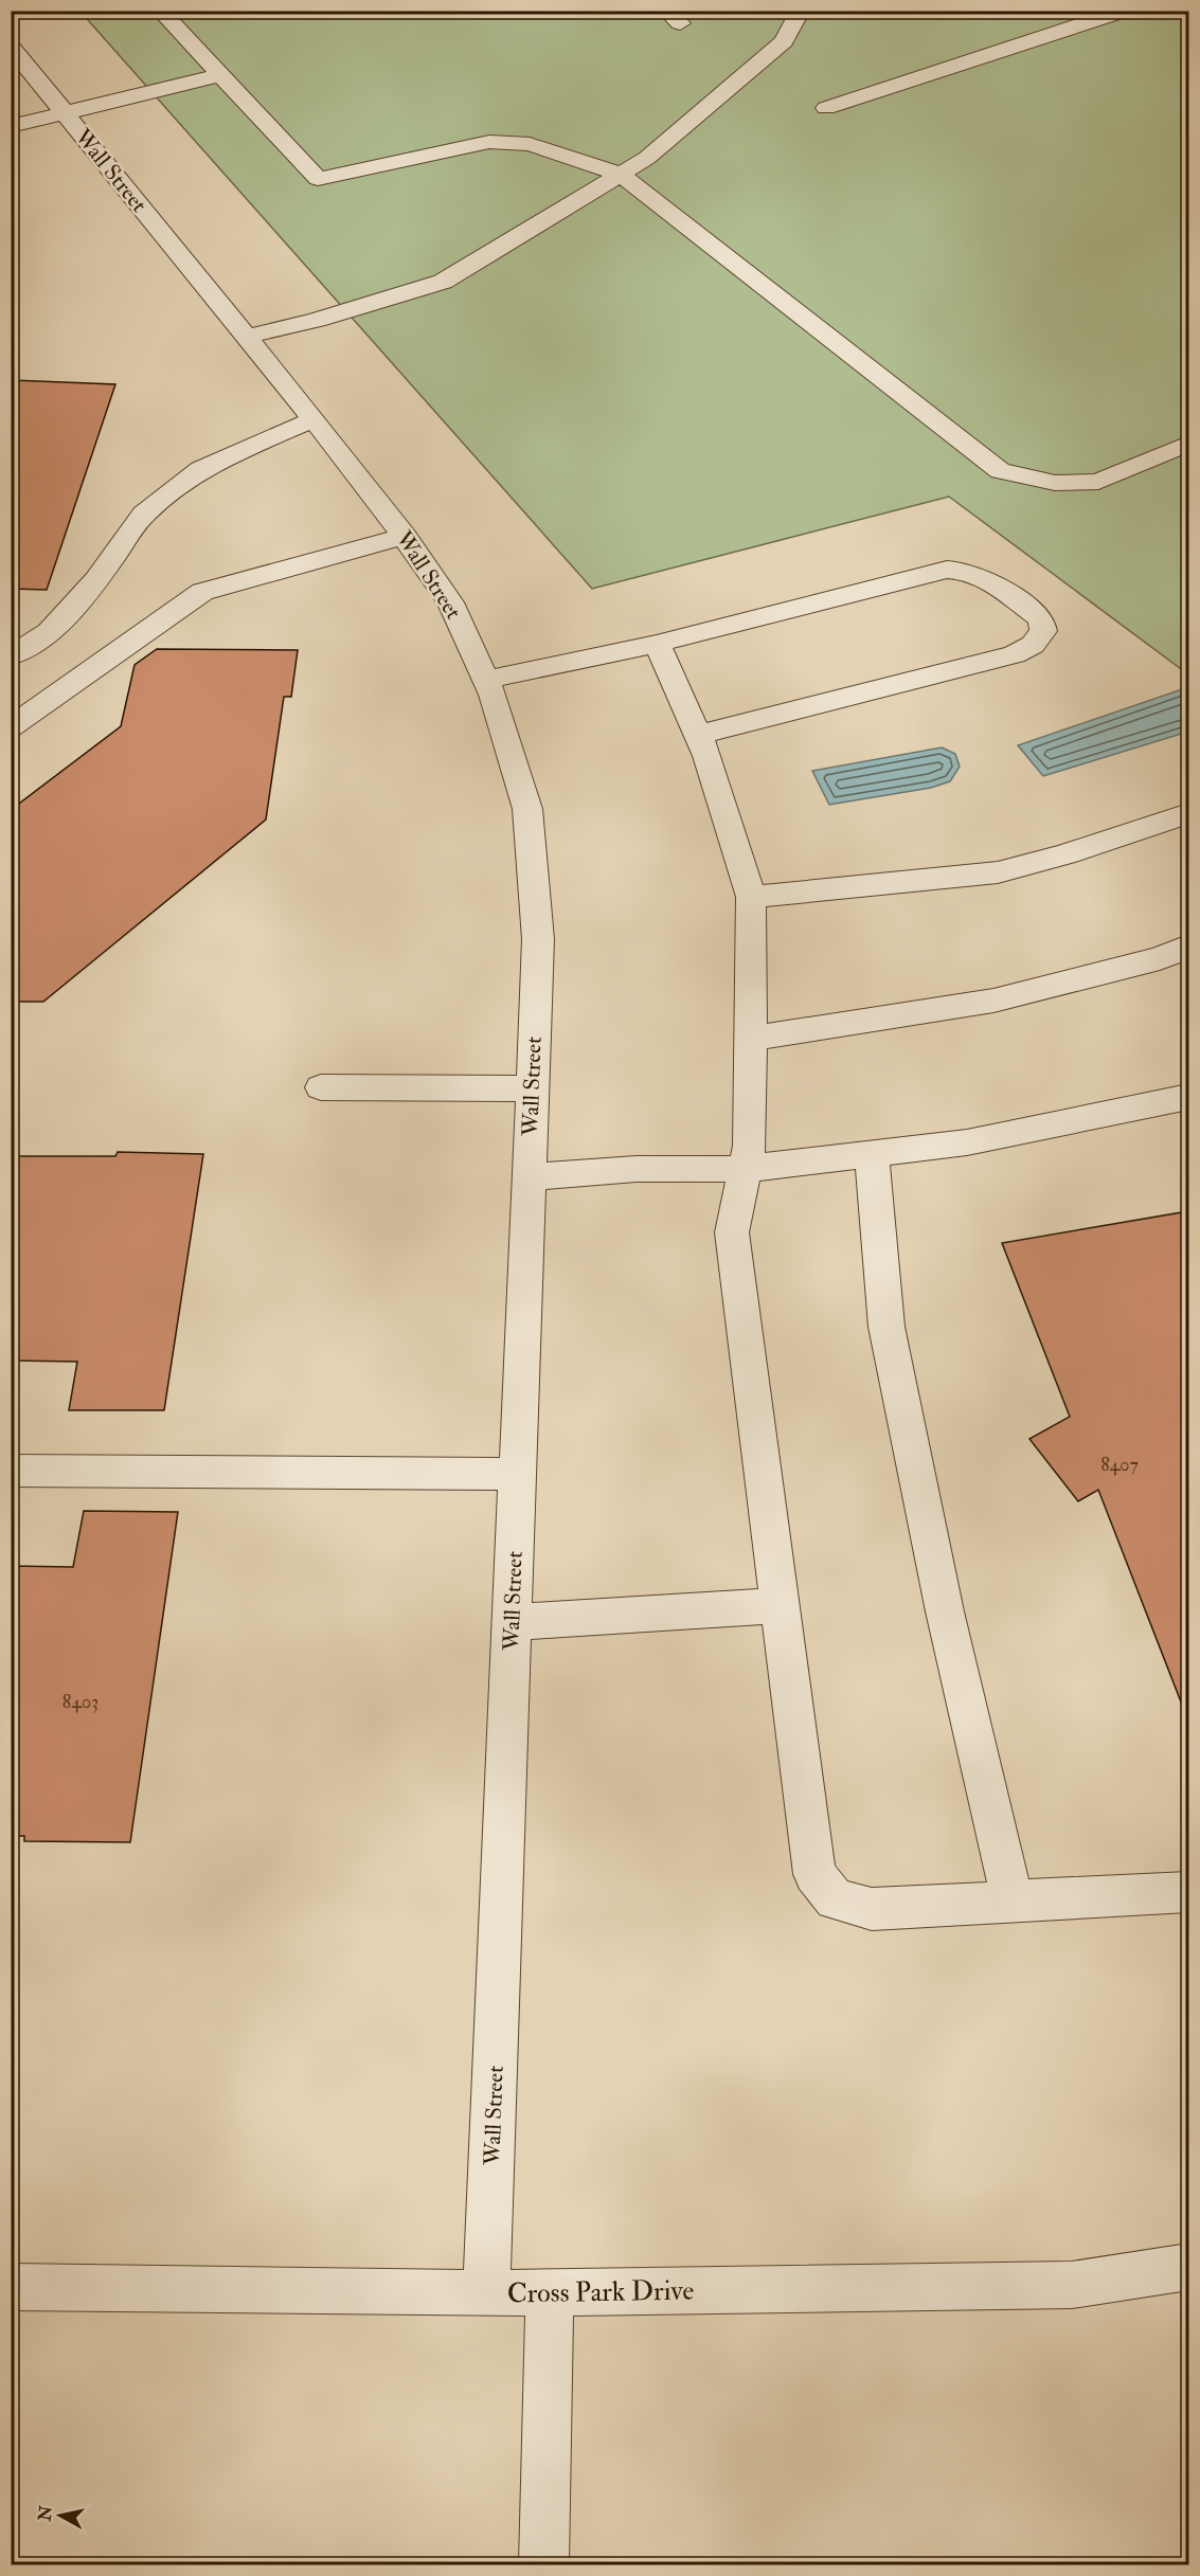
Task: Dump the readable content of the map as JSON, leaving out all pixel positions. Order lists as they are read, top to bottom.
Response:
{
  "streets": {
    "street": ["Wall Street", "Cross Park Drive"]
  },
  "crossings": [
    ["Wall Street", "Cross Park Drive"]
  ],
  "house_numbers": ["8407", "8403"],
  "north": "left"
}
